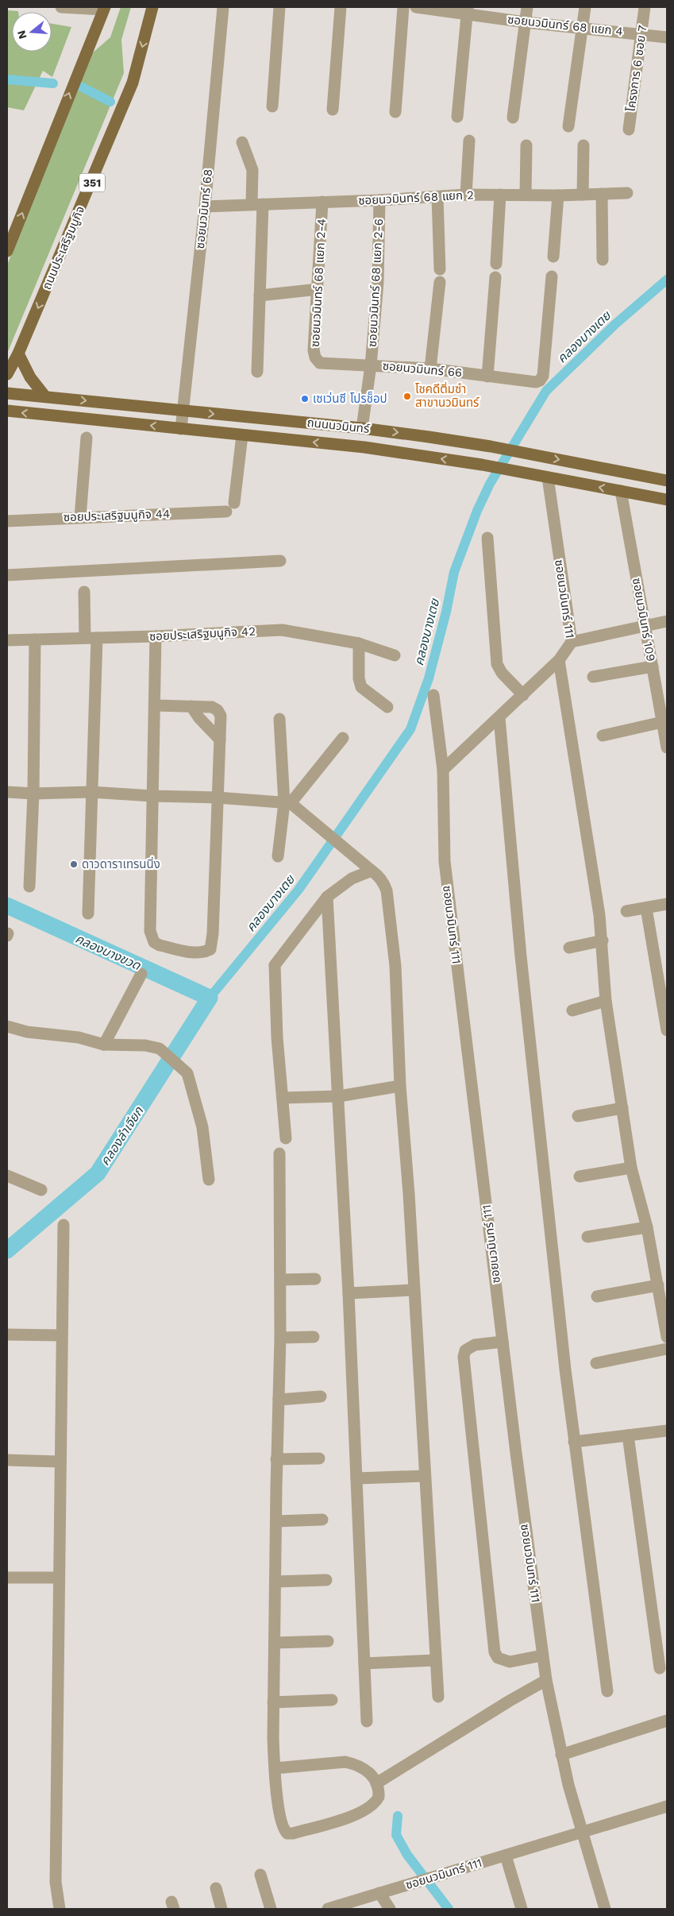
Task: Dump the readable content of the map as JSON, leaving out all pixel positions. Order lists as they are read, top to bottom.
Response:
{
  "streets": {
    "main road": ["351", "ถนนประเสริฐมนูกิจ", "ถนนนวมินทร์"],
    "street": [
      "ซอยนวมินทร์ 68 แยก 4",
      "โครงการ 6 ซอย 7",
      "ซอยนวมินทร์ 68 แยก 2",
      "ซอยนวมินทร์ 68",
      "ซอยนวมินทร์ 68 แยก 2-4",
      "ซอยนวมินทร์ 68 แยก 2-6",
      "ซอยนวมินทร์ 66",
      "ซอยประเสริฐมนูกิจ 44",
      "ซอยนวมินทร์ 111",
      "ซอยนวมินทร์ 109",
      "ซอยประเสริฐมนูกิจ 42"
    ]
  },
  "crossings": [
    ["ซอยนวมินทร์ 68 แยก 4", "โครงการ 6 ซอย 7"],
    ["ซอยนวมินทร์ 68 แยก 2", "ซอยนวมินทร์ 68"],
    ["ซอยนวมินทร์ 68 แยก 2", "ซอยนวมินทร์ 68 แยก 2-4"],
    ["ซอยนวมินทร์ 68 แยก 2", "ซอยนวมินทร์ 68 แยก 2-6"],
    ["ซอยนวมินทร์ 68", "ถนนนวมินทร์"],
    ["ซอยนวมินทร์ 68 แยก 2-4", "ซอยนวมินทร์ 66"],
    ["ซอยนวมินทร์ 68 แยก 2-6", "ซอยนวมินทร์ 66"],
    ["ซอยนวมินทร์ 66", "ถนนนวมินทร์"],
    ["ถนนนวมินทร์", "ซอยประเสริฐมนูกิจ 44"],
    ["ถนนนวมินทร์", "ซอยนวมินทร์ 111"],
    ["ถนนนวมินทร์", "ซอยนวมินทร์ 109"]
  ],
  "water": ["คลองบางเตย", "คลองบางขวด", "คลองลำเจียก"],
  "places": ["โชคดีติ่มซำ สาขานวมินทร์", "เซเว่นซี โปรช็อป", "ดาวดาราเทรนนิ่ง"],
  "north": "left"
}
